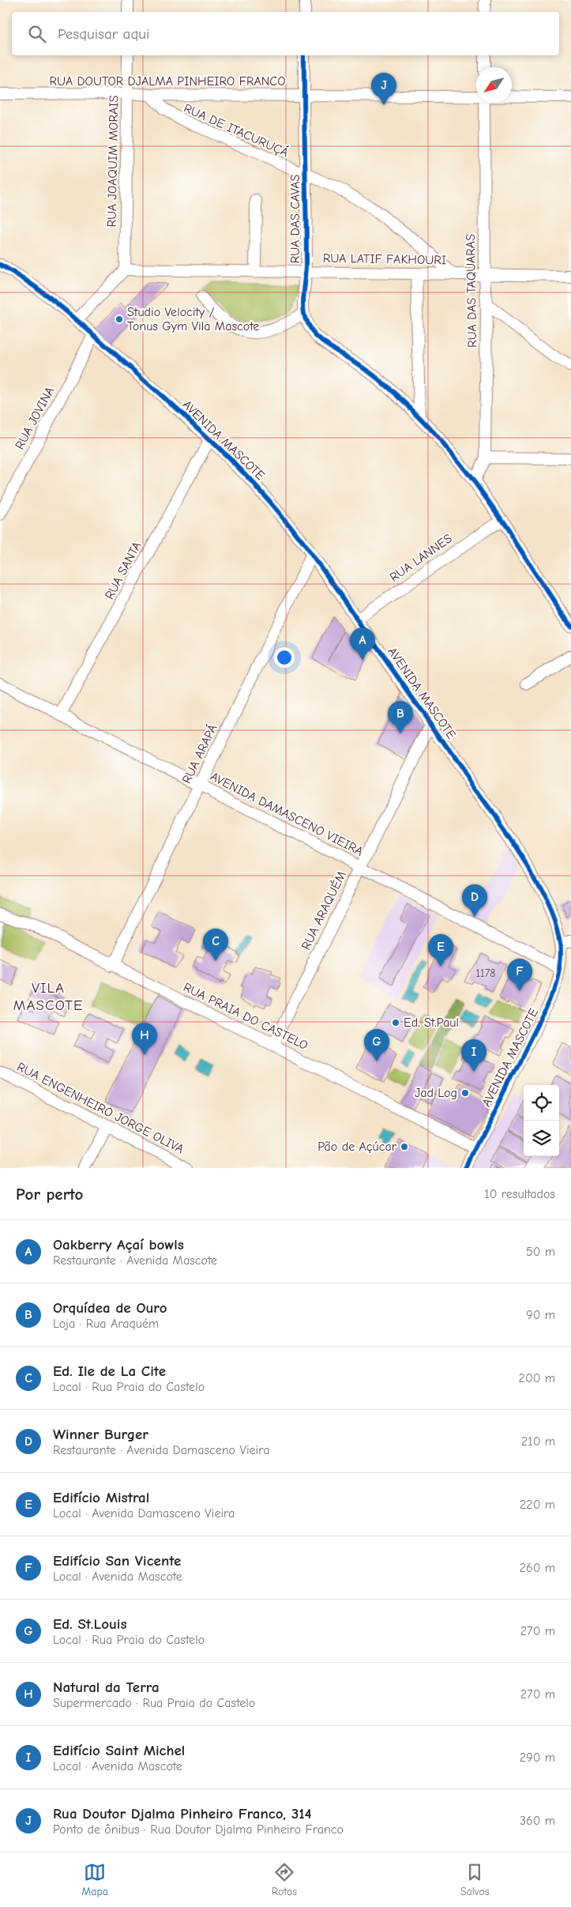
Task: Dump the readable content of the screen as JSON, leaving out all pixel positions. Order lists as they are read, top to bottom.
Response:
{
  "streets": {
    "street": [
      "RUA DOUTOR DJALMA PINHEIRO FRANCO",
      "RUA DE ITACURUÇÁ",
      "RUA JOAQUIM MORAIS",
      "RUA DAS CAVAS",
      "RUA LATIF FAKHOURI",
      "RUA DAS TAQUARAS",
      "RUA JOVINA",
      "AVENIDA MASCOTE",
      "RUA LANNES",
      "RUA SANTA",
      "RUA ARAPÁ",
      "AVENIDA DAMASCENO VIEIRA",
      "RUA ARAQUÉM",
      "RUA PRAIA DO CASTELO",
      "RUA ENGENHEIRO JORGE OLIVA"
    ]
  },
  "crossings": [
    ["RUA DOUTOR DJALMA PINHEIRO FRANCO", "RUA DE ITACURUÇÁ"],
    ["RUA DOUTOR DJALMA PINHEIRO FRANCO", "RUA JOAQUIM MORAIS"],
    ["RUA DOUTOR DJALMA PINHEIRO FRANCO", "RUA DAS CAVAS"],
    ["RUA DE ITACURUÇÁ", "RUA DAS CAVAS"],
    ["RUA DE ITACURUÇÁ", "RUA LATIF FAKHOURI"],
    ["RUA JOAQUIM MORAIS", "RUA LATIF FAKHOURI"],
    ["RUA DAS CAVAS", "RUA LATIF FAKHOURI"],
    ["RUA LATIF FAKHOURI", "RUA DAS TAQUARAS"],
    ["RUA JOVINA", "AVENIDA MASCOTE"],
    ["AVENIDA MASCOTE", "RUA LANNES"],
    ["AVENIDA MASCOTE", "RUA SANTA"],
    ["AVENIDA MASCOTE", "RUA ARAPÁ"],
    ["AVENIDA MASCOTE", "AVENIDA DAMASCENO VIEIRA"],
    ["AVENIDA MASCOTE", "RUA ARAQUÉM"],
    ["AVENIDA MASCOTE", "RUA PRAIA DO CASTELO"],
    ["RUA SANTA", "AVENIDA DAMASCENO VIEIRA"],
    ["RUA ARAPÁ", "AVENIDA DAMASCENO VIEIRA"],
    ["RUA ARAPÁ", "RUA PRAIA DO CASTELO"],
    ["AVENIDA DAMASCENO VIEIRA", "RUA ARAQUÉM"],
    ["RUA ARAQUÉM", "RUA PRAIA DO CASTELO"]
  ],
  "districts": ["VILA MASCOTE"],
  "places": [
    "Studio Velocity / Tonus Gym Vila Mascote",
    "Ed. St.Paul",
    "Jad Log",
    "Pão de Açúcar"
  ],
  "house_numbers": ["1178"],
  "north": "bottom left",
  "page": {
    "search": "Pesquisar aqui",
    "pins": [
      "J",
      "A",
      "B",
      "D",
      "C",
      "E",
      "F",
      "H",
      "G",
      "I"
    ],
    "heading": ["Por perto", "10 resultados"],
    "list": [
      {
        "mark": "A",
        "name": "Oakberry Açaí bowls",
        "note": "Restaurante · Avenida Mascote",
        "value": "50 m"
      },
      {
        "mark": "B",
        "name": "Orquídea de Ouro",
        "note": "Loja · Rua Araquém",
        "value": "90 m"
      },
      {
        "mark": "C",
        "name": "Ed. Ile de La Cite",
        "note": "Local · Rua Praia do Castelo",
        "value": "200 m"
      },
      {
        "mark": "D",
        "name": "Winner Burger",
        "note": "Restaurante · Avenida Damasceno Vieira",
        "value": "210 m"
      },
      {
        "mark": "E",
        "name": "Edifício Mistral",
        "note": "Local · Avenida Damasceno Vieira",
        "value": "220 m"
      },
      {
        "mark": "F",
        "name": "Edifício San Vicente",
        "note": "Local · Avenida Mascote",
        "value": "260 m"
      },
      {
        "mark": "G",
        "name": "Ed. St.Louis",
        "note": "Local · Rua Praia do Castelo",
        "value": "270 m"
      },
      {
        "mark": "H",
        "name": "Natural da Terra",
        "note": "Supermercado · Rua Praia do Castelo",
        "value": "270 m"
      },
      {
        "mark": "I",
        "name": "Edifício Saint Michel",
        "note": "Local · Avenida Mascote",
        "value": "290 m"
      },
      {
        "mark": "J",
        "name": "Rua Doutor Djalma Pinheiro Franco, 314",
        "note": "Ponto de ônibus · Rua Doutor Djalma Pinheiro Franco",
        "value": "360 m"
      }
    ],
    "nav": ["Mapa", "Rotas", "Salvos"]
  }
}
